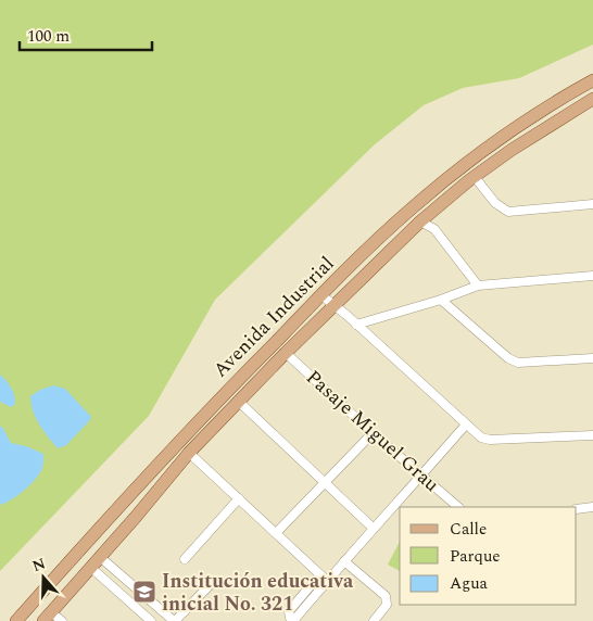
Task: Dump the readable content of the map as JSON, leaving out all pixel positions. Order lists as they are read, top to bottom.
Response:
{
  "streets": {
    "main road": ["Avenida Industrial"],
    "street": ["Pasaje Miguel Grau"]
  },
  "crossings": [
    ["Avenida Industrial", "Pasaje Miguel Grau"]
  ],
  "places": {
    "school or university": ["Institución educativa inicial No. 321"]
  },
  "legend": ["Calle", "Parque", "Agua"],
  "scale_bar": "100 m",
  "north": "top"
}
